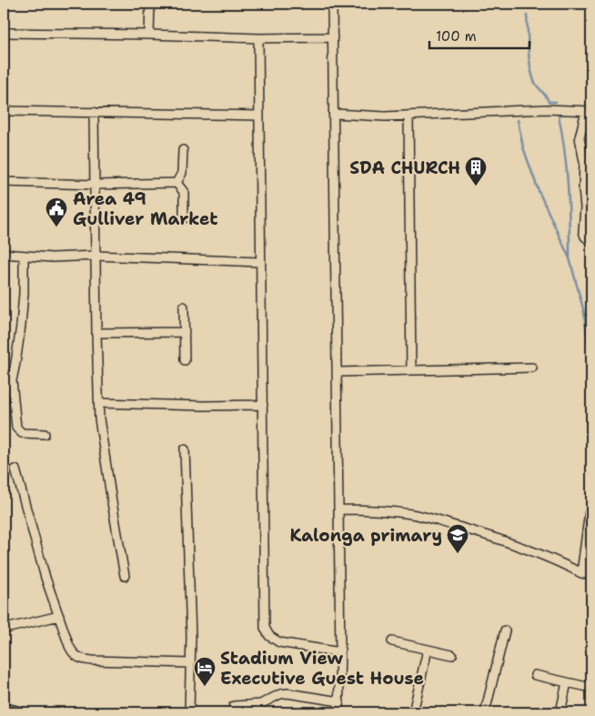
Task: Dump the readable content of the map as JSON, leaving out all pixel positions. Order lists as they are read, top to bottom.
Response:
{
  "places": {
    "building": ["SDA CHURCH"],
    "public building": ["Area 49 Gulliver Market"],
    "school or university": ["Kalonga primary"],
    "hotel": ["Stadium View Executive Guest House"]
  },
  "scale_bar": "100 m"
}
